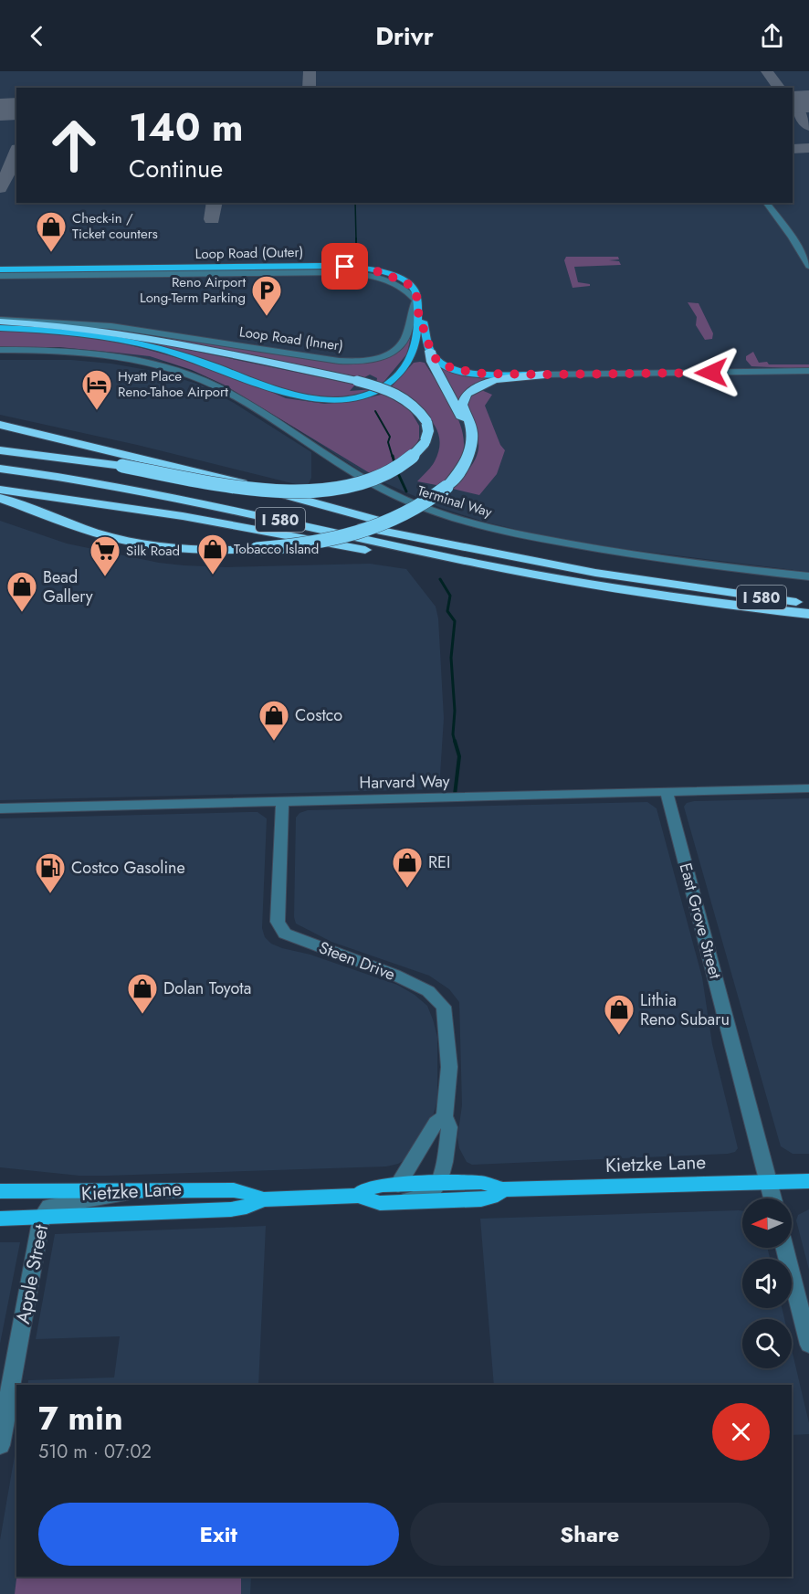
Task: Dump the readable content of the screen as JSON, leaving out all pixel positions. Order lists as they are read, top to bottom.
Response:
{
  "streets": {
    "highway": ["I 580"],
    "main road": ["Loop Road (Outer)", "Kietzke Lane"],
    "street": [
      "Loop Road (Inner)",
      "Terminal Way",
      "Harvard Way",
      "East Grove Street",
      "Steen Drive",
      "Apple Street"
    ]
  },
  "crossings": [
    ["Loop Road (Outer)", "Loop Road (Inner)"],
    ["Harvard Way", "East Grove Street"],
    ["Harvard Way", "Steen Drive"],
    ["East Grove Street", "Kietzke Lane"],
    ["Steen Drive", "Kietzke Lane"],
    ["Kietzke Lane", "Apple Street"]
  ],
  "places": {
    "shop": [
      "Check-in / Ticket counters",
      "Tobacco Island",
      "Bead Gallery",
      "Costco",
      "REI",
      "Dolan Toyota",
      "Lithia Reno Subaru"
    ],
    "parking": ["Reno Airport Long-Term Parking"],
    "hotel": ["Hyatt Place Reno-Tahoe Airport"],
    "supermarket": ["Silk Road"],
    "fuel station": ["Costco Gasoline"]
  },
  "north": "left",
  "page": {
    "header": "Drivr",
    "turn": ["140 m", "Continue"],
    "heading": ["7 min", "510 m · 07:02"],
    "buttons": ["Exit", "Share"]
  }
}
